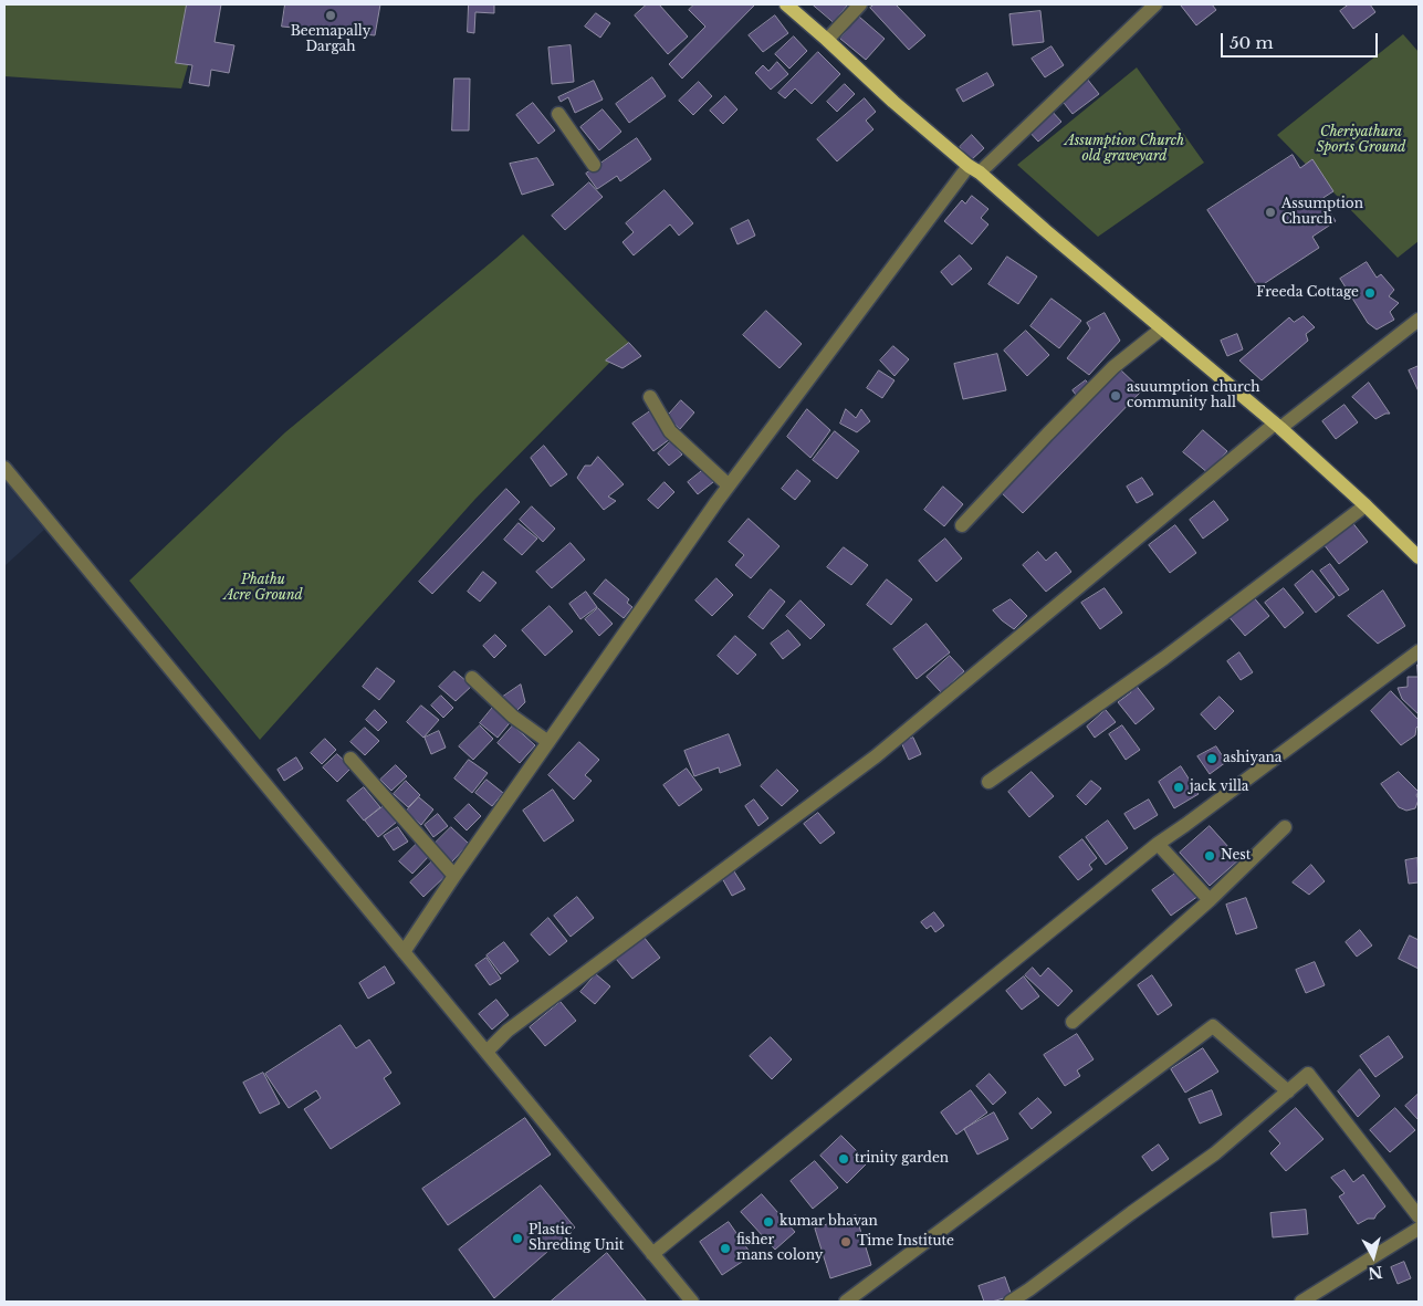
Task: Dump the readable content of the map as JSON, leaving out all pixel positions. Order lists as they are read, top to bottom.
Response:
{
  "parks": ["Cheriyathura Sports Ground", "Assumption Church old graveyard", "Phathu Acre Ground"],
  "places": [
    "Beemapally Dargah",
    "Assumption Church",
    "Freeda Cottage",
    "asuumption church community hall",
    "ashiyana",
    "jack villa",
    "Nest",
    "trinity garden",
    "kumar bhavan",
    "Plastic Shreding Unit",
    "Time Institute",
    "fisher mans colony"
  ],
  "scale_bar": "50 m",
  "north": "bottom"
}
